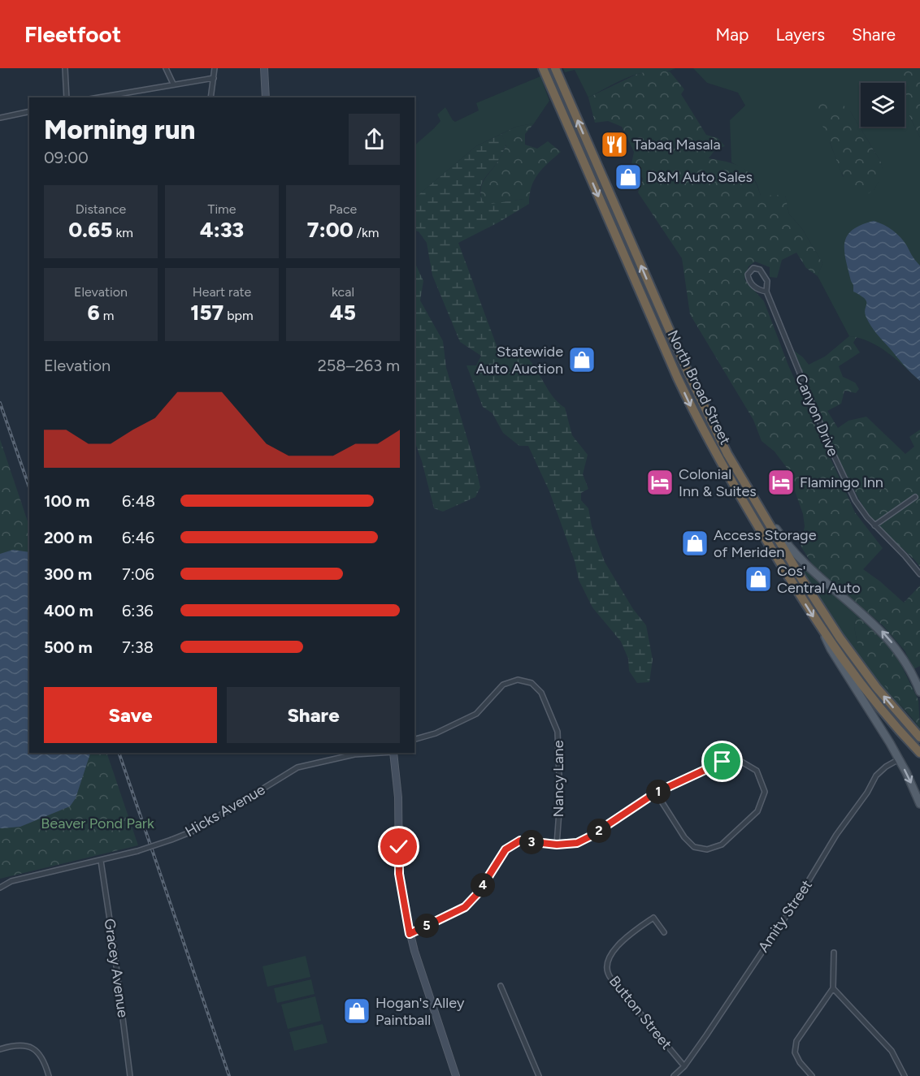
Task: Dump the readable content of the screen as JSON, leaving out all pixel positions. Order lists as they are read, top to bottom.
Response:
{
  "streets": {
    "highway": ["North Broad Street"],
    "street": [
      "Canyon Drive",
      "Nancy Lane",
      "Hicks Avenue",
      "Amity Street",
      "Gracey Avenue",
      "Button Street"
    ]
  },
  "crossings": [
    ["North Broad Street", "Amity Street"],
    ["Hicks Avenue", "Gracey Avenue"],
    ["Amity Street", "Button Street"]
  ],
  "parks": ["Beaver Pond Park"],
  "places": {
    "restaurant": ["Tabaq Masala"],
    "shop": [
      "D&M Auto Sales",
      "Statewide Auto Auction",
      "Access Storage of Meriden",
      "Cos' Central Auto",
      "Hogan's Alley Paintball"
    ],
    "hotel": ["Colonial Inn & Suites", "Flamingo Inn"]
  },
  "page": {
    "header": "Fleetfoot",
    "nav": ["Map", "Layers", "Share"],
    "heading": ["Morning run", "09:00"],
    "stats": [
      ["Distance", "0.65 km"],
      ["Time", "4:33"],
      ["Pace", "7:00 /km"],
      ["Elevation", "6 m"],
      ["Heart rate", "157 bpm"],
      ["kcal", "45"]
    ],
    "chart": ["Elevation", "258–263 m"],
    "list": [
      {
        "name": "100 m",
        "note": "6:48"
      },
      {
        "name": "200 m",
        "note": "6:46"
      },
      {
        "name": "300 m",
        "note": "7:06"
      },
      {
        "name": "400 m",
        "note": "6:36"
      },
      {
        "name": "500 m",
        "note": "7:38"
      }
    ],
    "buttons": ["Save", "Share"],
    "pins": [
      "1",
      "2",
      "3",
      "4",
      "5"
    ]
  }
}
